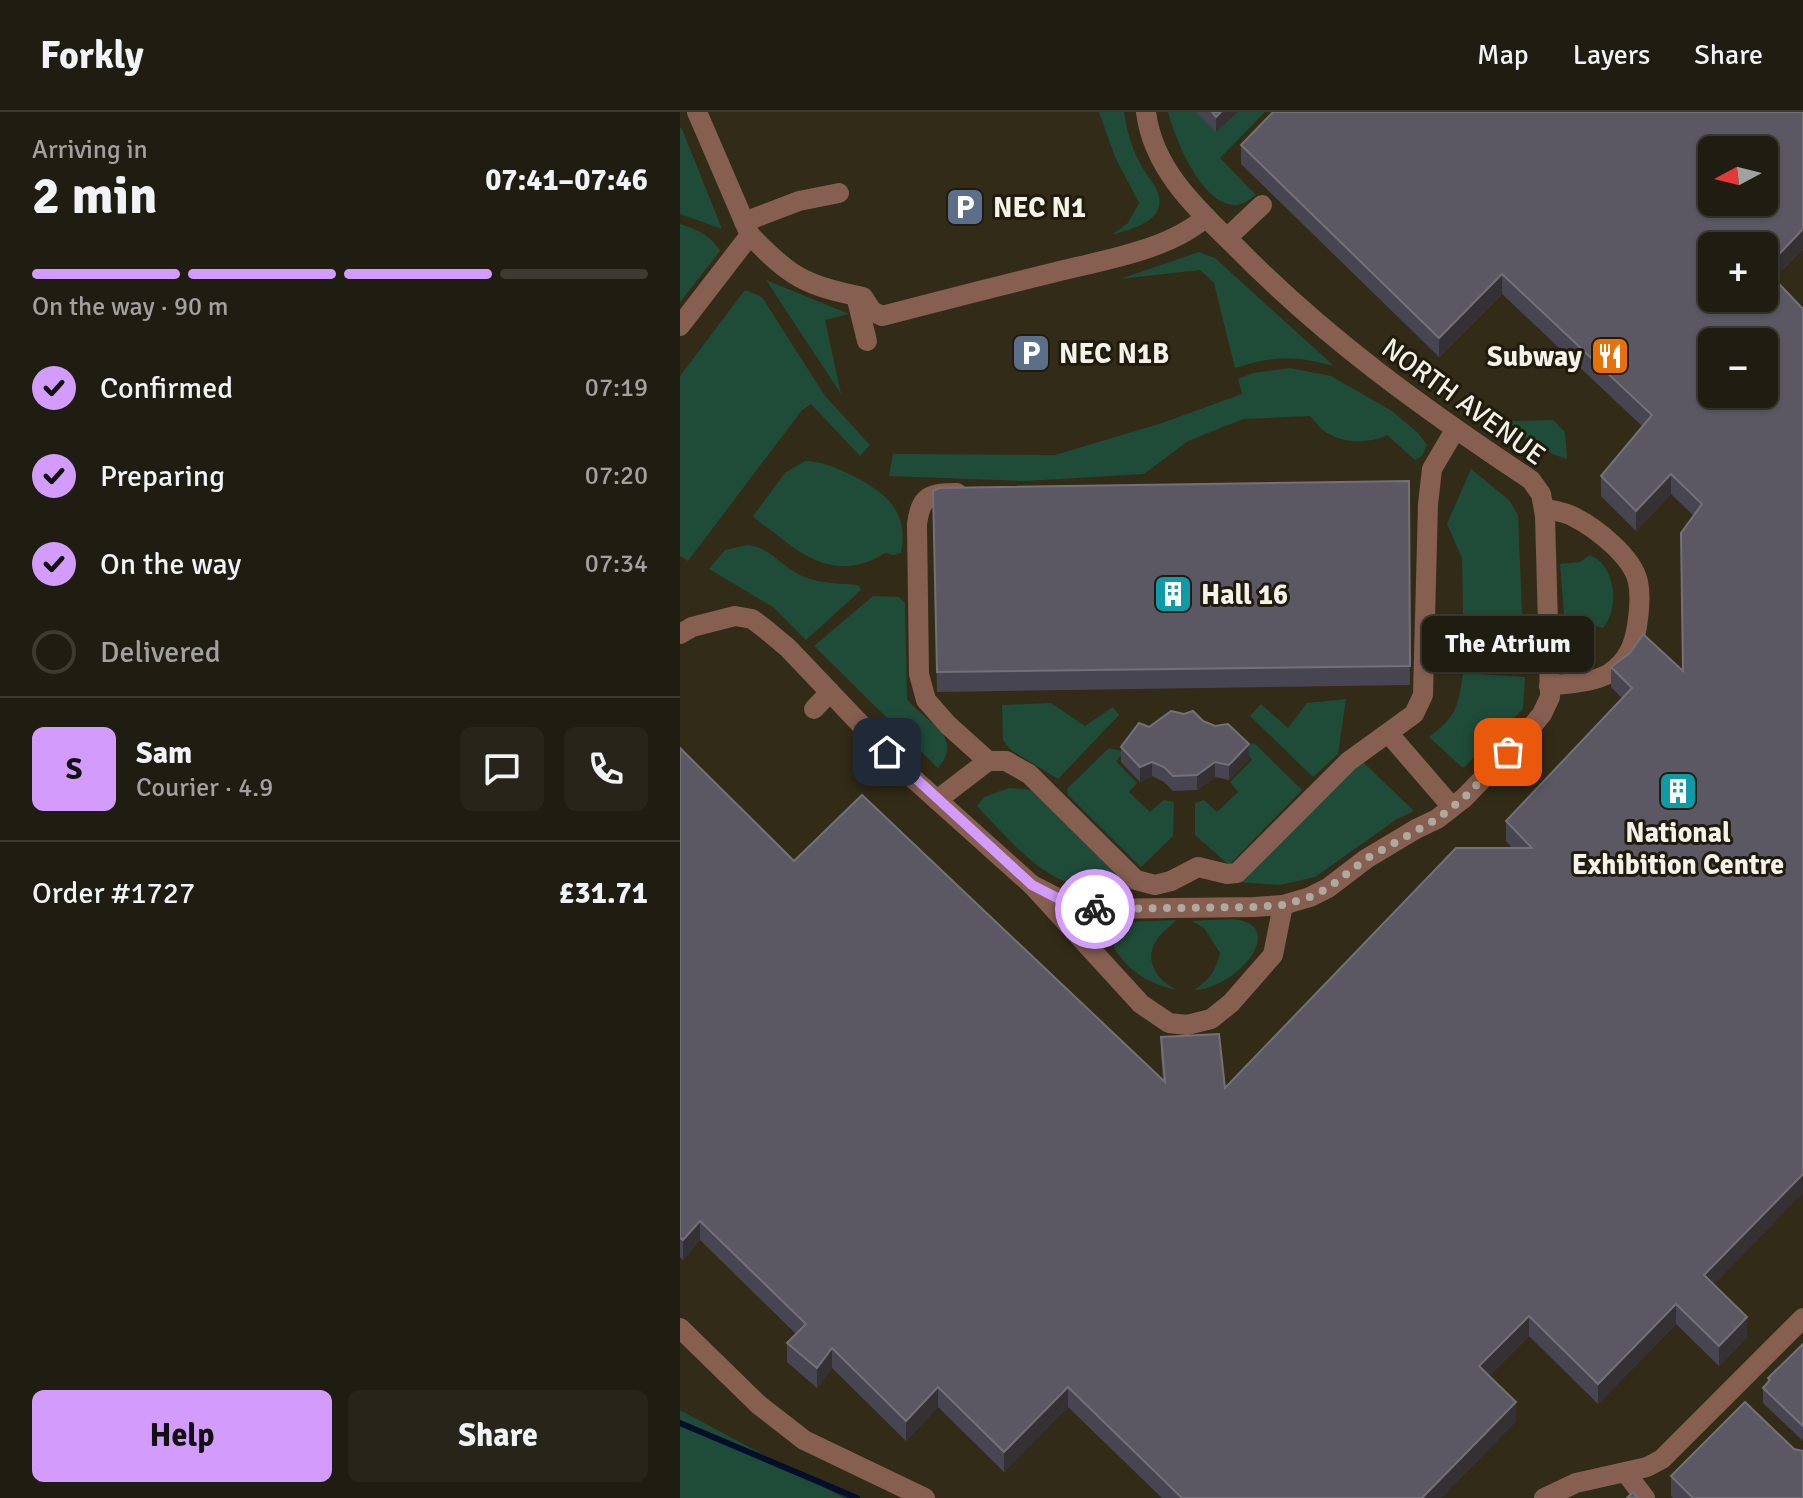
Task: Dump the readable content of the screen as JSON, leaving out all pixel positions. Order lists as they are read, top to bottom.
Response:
{
  "streets": {
    "street": ["NORTH AVENUE"]
  },
  "places": {
    "parking": ["NEC N1", "NEC N1B"],
    "restaurant": ["Subway"],
    "building": ["Hall 16", "National Exhibition Centre"],
    "other": ["The Atrium"]
  },
  "north": "left",
  "page": {
    "header": "Forkly",
    "nav": ["Map", "Layers", "Share"],
    "heading": ["2 min", "Arriving in", "07:41–07:46"],
    "panel": [
      "Sam",
      "Courier · 4.9",
      "Order #1727",
      "£31.71"
    ],
    "map_buttons": ["+", "−"],
    "bar": "On the way · 90 m",
    "list": [
      ["Confirmed", "07:19"],
      ["Preparing", "07:20"],
      ["On the way", "07:34"],
      "Delivered"
    ],
    "bubble": "The Atrium",
    "round": "S",
    "buttons": ["Help", "Share"]
  }
}
